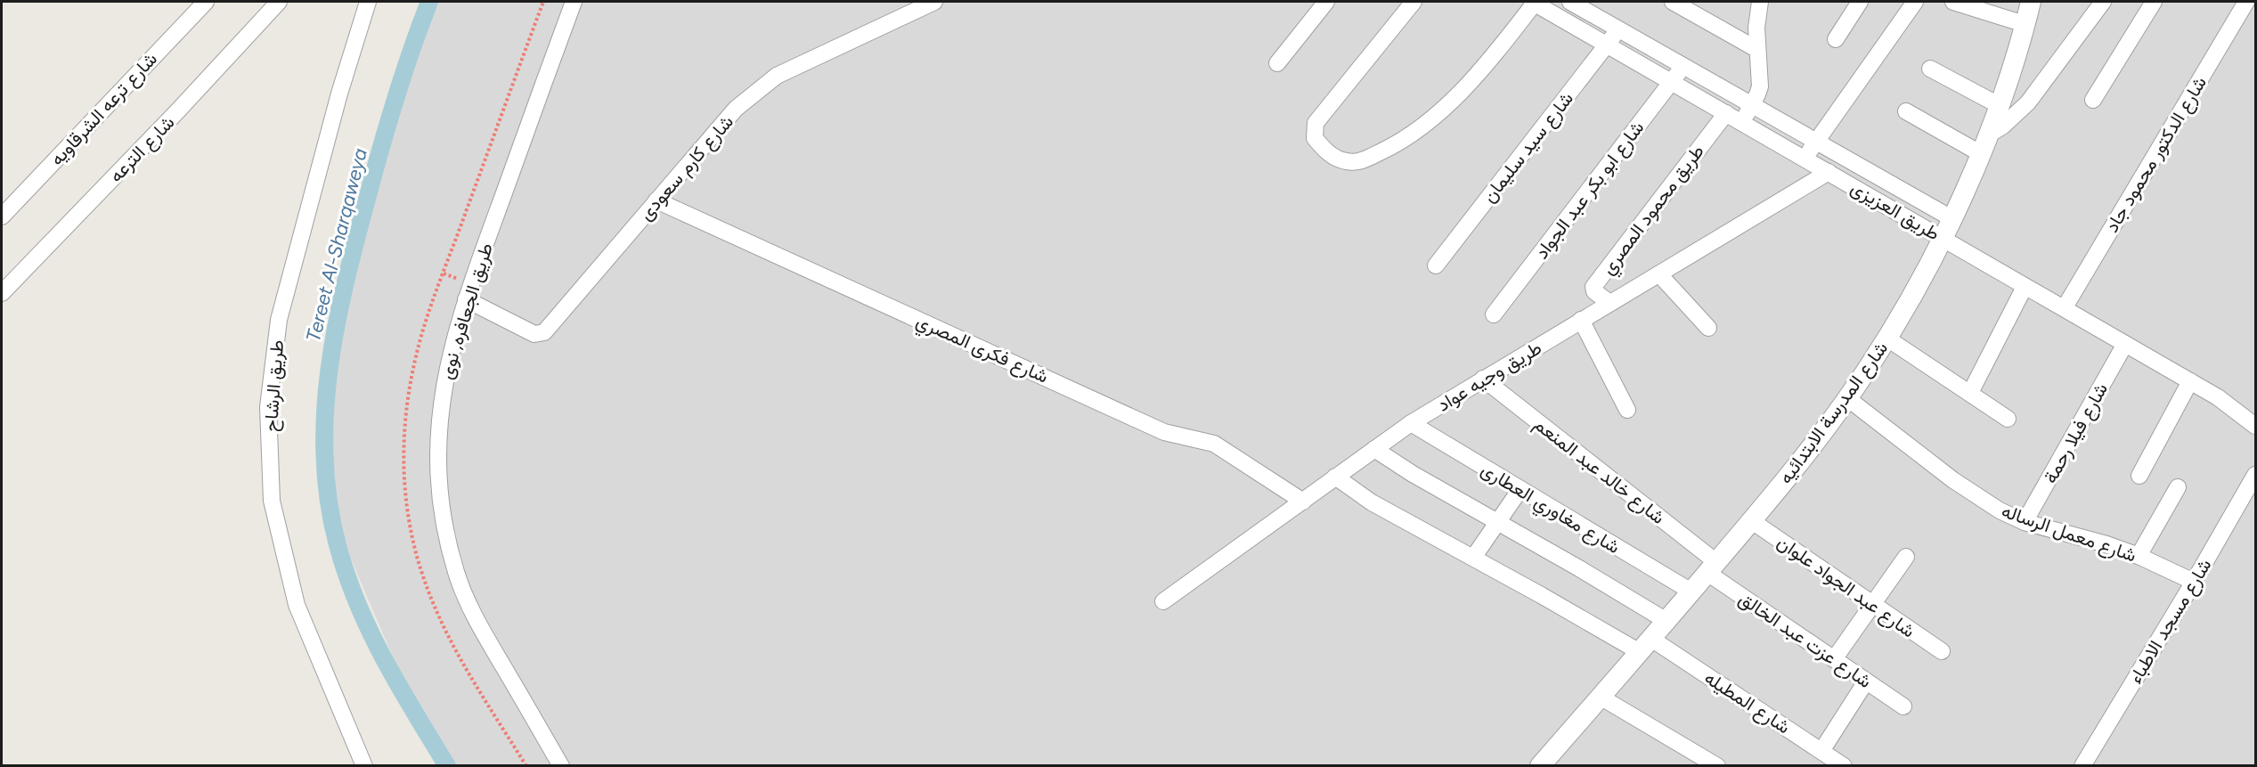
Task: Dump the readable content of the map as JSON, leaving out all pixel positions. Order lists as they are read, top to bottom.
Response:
{
  "streets": {
    "street": [
      "شارع ترعه الشرقاويه",
      "شارع سيد سليمان",
      "شارع الترعه",
      "شارع الدكتور محمود جاد",
      "شارع كارم سعودى",
      "شارع ابو بكر عبد الجواد",
      "طريق محمود المصري",
      "طريق العزيزى",
      "طريق الجعافره, نوى",
      "شارع فكرى المصري",
      "طريق وجيه عواد",
      "طريق الرشاح",
      "شارع المدرسة الابتدائيه",
      "شارع فيلا رحمة",
      "شارع خالد عبد المنعم",
      "شارع مغاوري العطارى",
      "شارع معمل الرساله",
      "شارع عبد الجواد علوان",
      "شارع مسجد الاطباء",
      "شارع عزت عبد الخالق",
      "شارع المطيله"
    ]
  },
  "crossings": [
    ["شارع سيد سليمان", "طريق العزيزى"],
    ["شارع الدكتور محمود جاد", "طريق العزيزى"],
    ["شارع كارم سعودى", "طريق الجعافره, نوى"],
    ["شارع كارم سعودى", "شارع فكرى المصري"],
    ["شارع ابو بكر عبد الجواد", "طريق العزيزى"],
    ["طريق محمود المصري", "طريق العزيزى"],
    ["طريق محمود المصري", "طريق وجيه عواد"],
    ["طريق العزيزى", "طريق وجيه عواد"],
    ["طريق العزيزى", "شارع المدرسة الابتدائيه"],
    ["طريق العزيزى", "شارع فيلا رحمة"],
    ["شارع فكرى المصري", "طريق وجيه عواد"],
    ["طريق وجيه عواد", "شارع خالد عبد المنعم"],
    ["طريق وجيه عواد", "شارع مغاوري العطارى"],
    ["طريق وجيه عواد", "شارع المطيله"],
    ["شارع المدرسة الابتدائيه", "شارع خالد عبد المنعم"],
    ["شارع المدرسة الابتدائيه", "شارع مغاوري العطارى"],
    ["شارع المدرسة الابتدائيه", "شارع معمل الرساله"],
    ["شارع المدرسة الابتدائيه", "شارع عبد الجواد علوان"],
    ["شارع المدرسة الابتدائيه", "شارع عزت عبد الخالق"],
    ["شارع المدرسة الابتدائيه", "شارع المطيله"],
    ["شارع فيلا رحمة", "شارع معمل الرساله"],
    ["شارع خالد عبد المنعم", "شارع عزت عبد الخالق"],
    ["شارع معمل الرساله", "شارع مسجد الاطباء"]
  ],
  "water": ["Tereet Al-Sharqaweya"]
}
